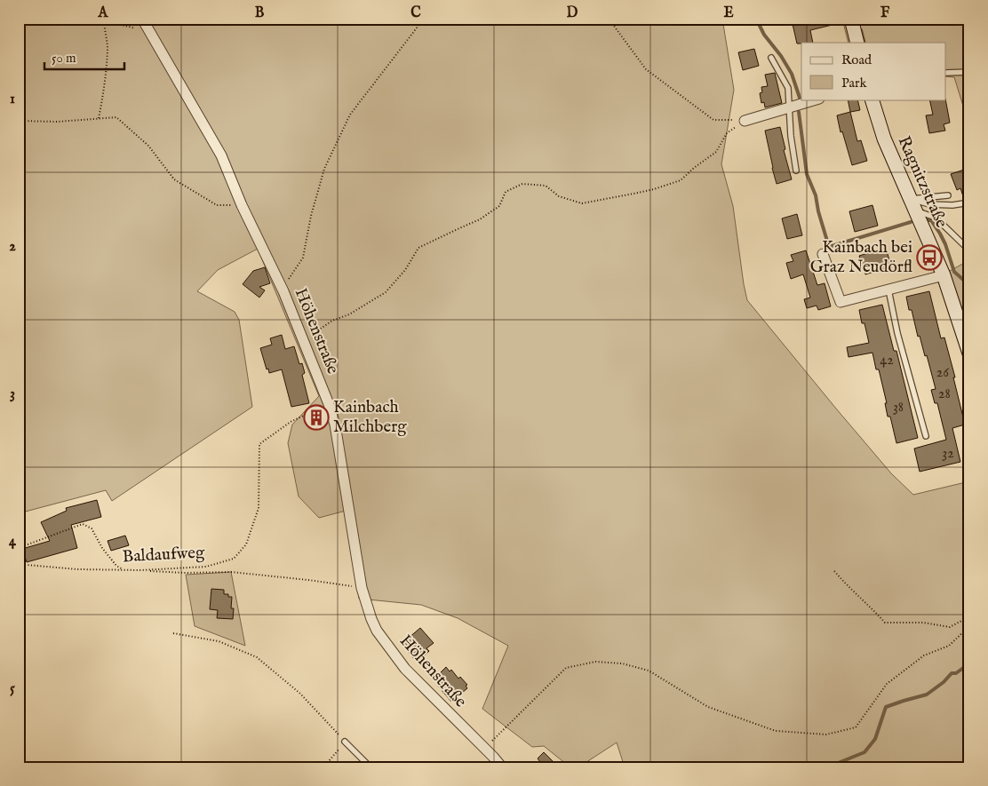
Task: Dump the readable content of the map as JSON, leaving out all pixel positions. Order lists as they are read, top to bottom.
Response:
{
  "streets": {
    "main road": ["Ragnitzstraße"],
    "street": ["Höhenstraße"],
    "path": ["Baldaufweg"]
  },
  "crossings": [
    ["Höhenstraße", "Baldaufweg"]
  ],
  "places": {
    "bus stop": ["Kainbach bei Graz Neudörfl"],
    "building": ["Kainbach Milchberg"]
  },
  "house_numbers": [
    "42",
    "26",
    "28",
    "38",
    "32"
  ],
  "legend": ["Road", "Park"],
  "scale_bar": "50 m",
  "grid": {
    "columns": [
      "A",
      "B",
      "C",
      "D",
      "E",
      "F"
    ],
    "rows": [
      "1",
      "2",
      "3",
      "4",
      "5"
    ]
  }
}
